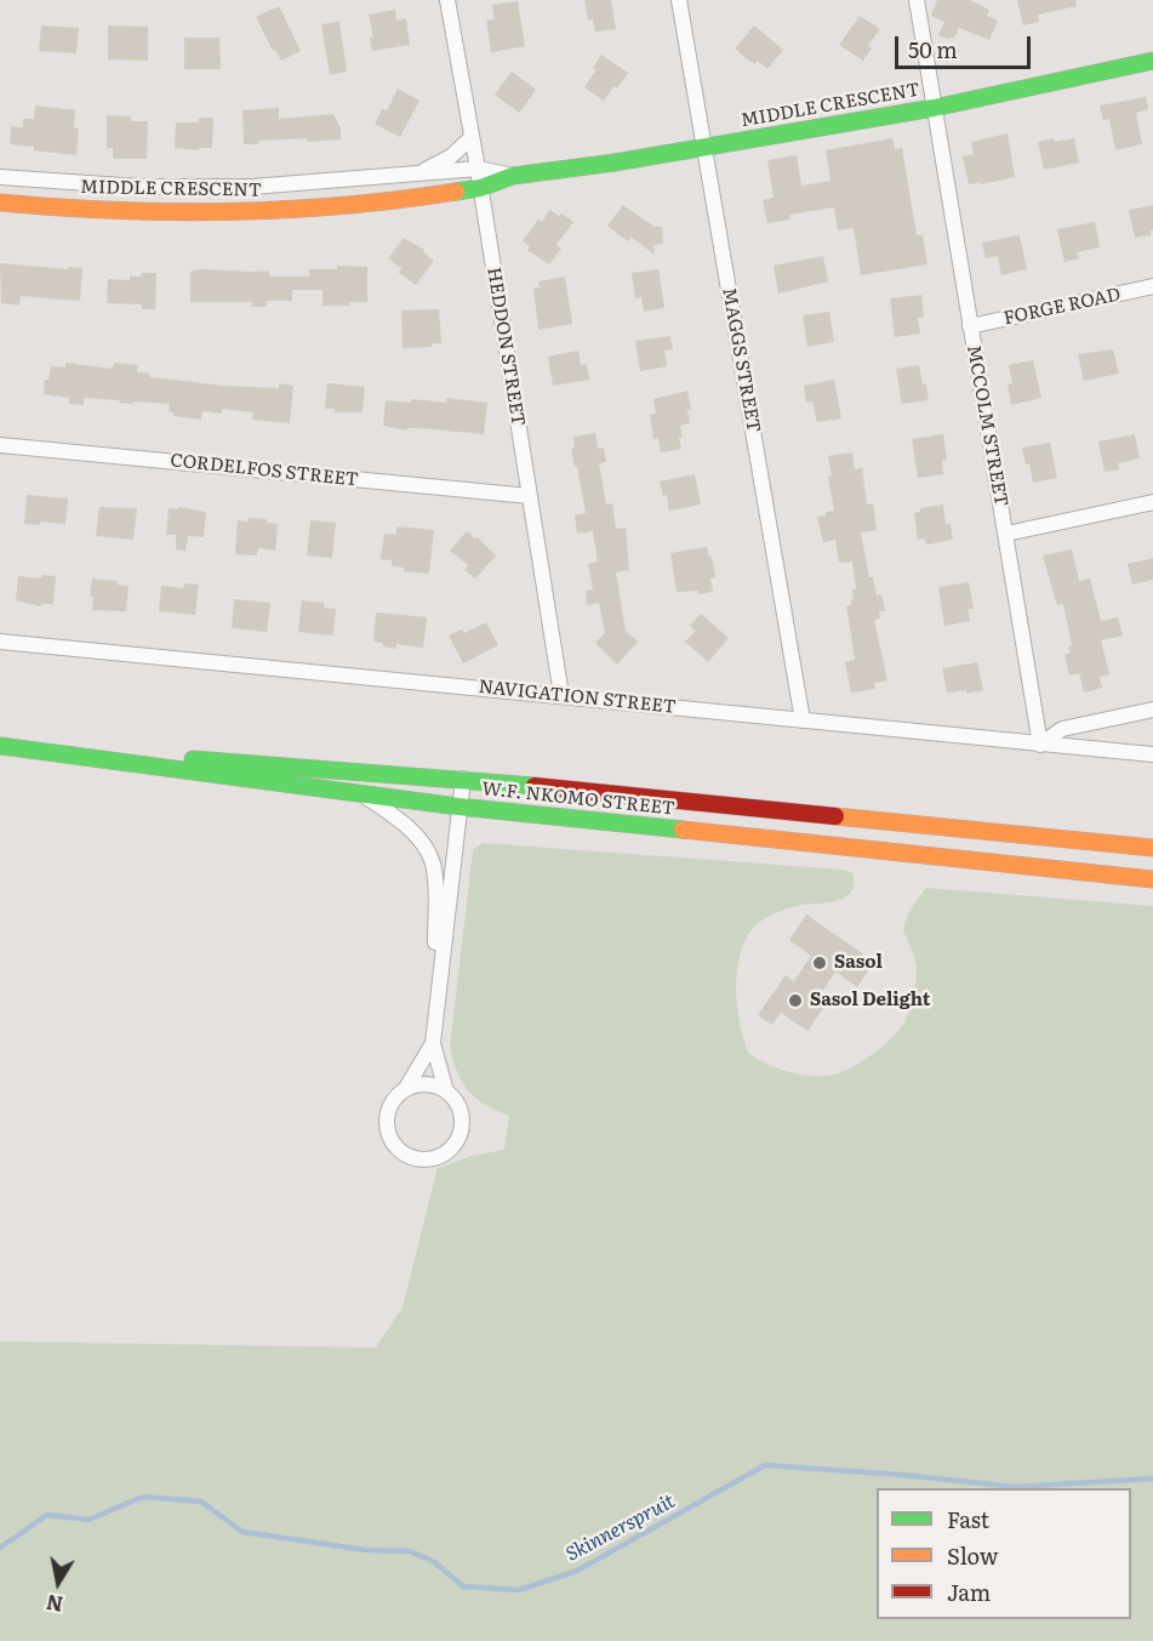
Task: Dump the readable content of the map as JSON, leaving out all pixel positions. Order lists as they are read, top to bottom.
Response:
{
  "streets": {
    "main road": ["MIDDLE CRESCENT", "W.F. NKOMO STREET"],
    "street": [
      "FORGE ROAD",
      "HEDDON STREET",
      "MAGGS STREET",
      "MCCOLM STREET",
      "CORDELFOS STREET",
      "NAVIGATION STREET"
    ]
  },
  "crossings": [
    ["MIDDLE CRESCENT", "HEDDON STREET"],
    ["MIDDLE CRESCENT", "MAGGS STREET"],
    ["MIDDLE CRESCENT", "MCCOLM STREET"],
    ["FORGE ROAD", "MCCOLM STREET"],
    ["HEDDON STREET", "CORDELFOS STREET"],
    ["HEDDON STREET", "NAVIGATION STREET"],
    ["MAGGS STREET", "NAVIGATION STREET"],
    ["MCCOLM STREET", "NAVIGATION STREET"]
  ],
  "water": ["Skinnerspruit"],
  "places": ["Sasol", "Sasol Delight"],
  "legend": ["Fast", "Slow", "Jam"],
  "scale_bar": "50 m",
  "north": "bottom"
}
